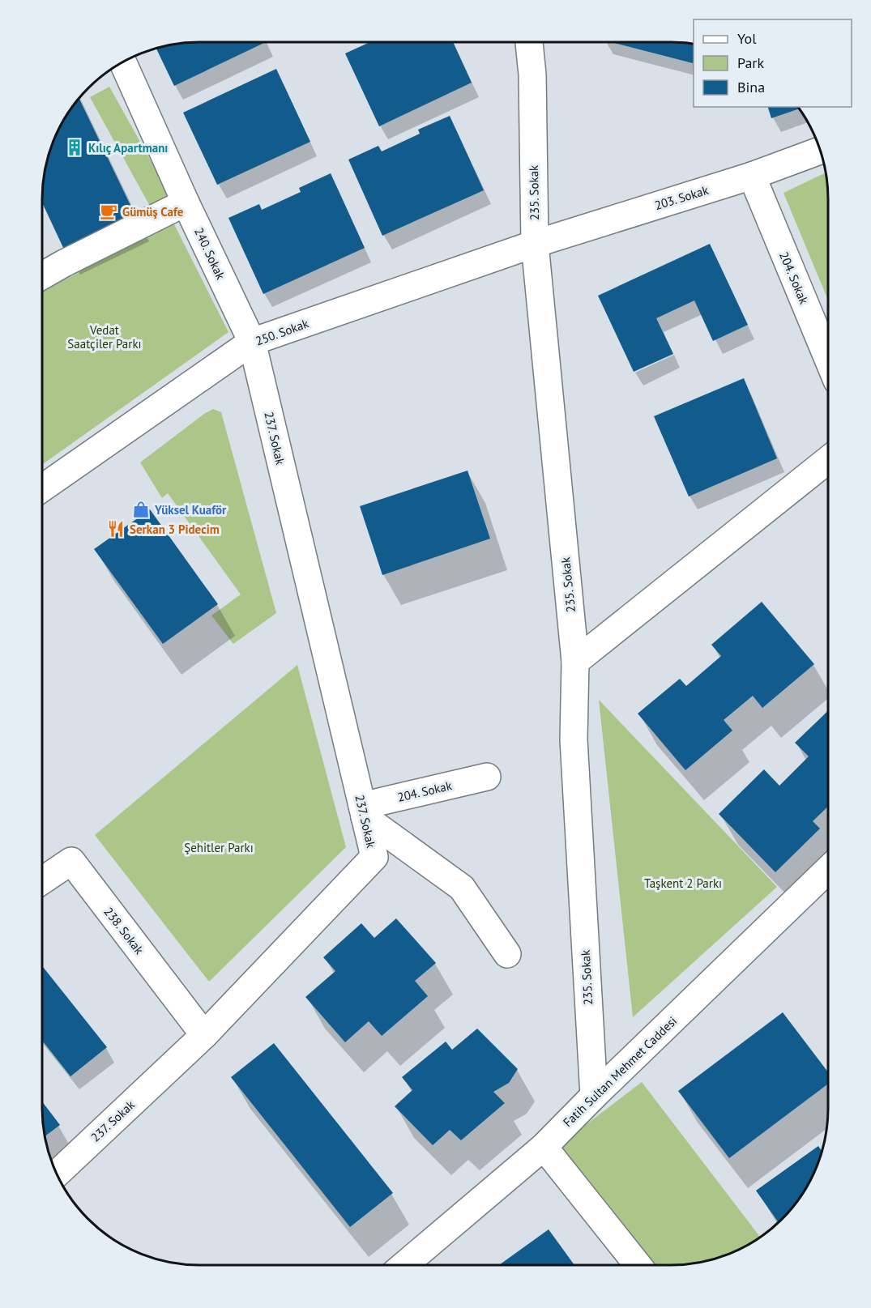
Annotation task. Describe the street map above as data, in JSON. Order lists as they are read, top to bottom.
{
  "streets": {
    "street": [
      "235. Sokak",
      "203. Sokak",
      "240. Sokak",
      "204. Sokak",
      "250. Sokak",
      "237. Sokak",
      "238. Sokak",
      "Fatih Sultan Mehmet Caddesi"
    ]
  },
  "crossings": [
    ["235. Sokak", "203. Sokak"],
    ["235. Sokak", "250. Sokak"],
    ["235. Sokak", "Fatih Sultan Mehmet Caddesi"],
    ["203. Sokak", "204. Sokak"],
    ["203. Sokak", "250. Sokak"],
    ["240. Sokak", "250. Sokak"],
    ["240. Sokak", "237. Sokak"],
    ["204. Sokak", "237. Sokak"],
    ["250. Sokak", "237. Sokak"],
    ["237. Sokak", "238. Sokak"]
  ],
  "parks": ["Vedat Saatçiler Parkı", "Şehitler Parkı", "Taşkent 2 Parkı"],
  "places": {
    "building": ["Kılıç Apartmanı"],
    "cafe": ["Gümüş Cafe"],
    "shop": ["Yüksel Kuaför"],
    "restaurant": ["Serkan 3 Pidecim"]
  },
  "legend": ["Yol", "Park", "Bina"]
}
